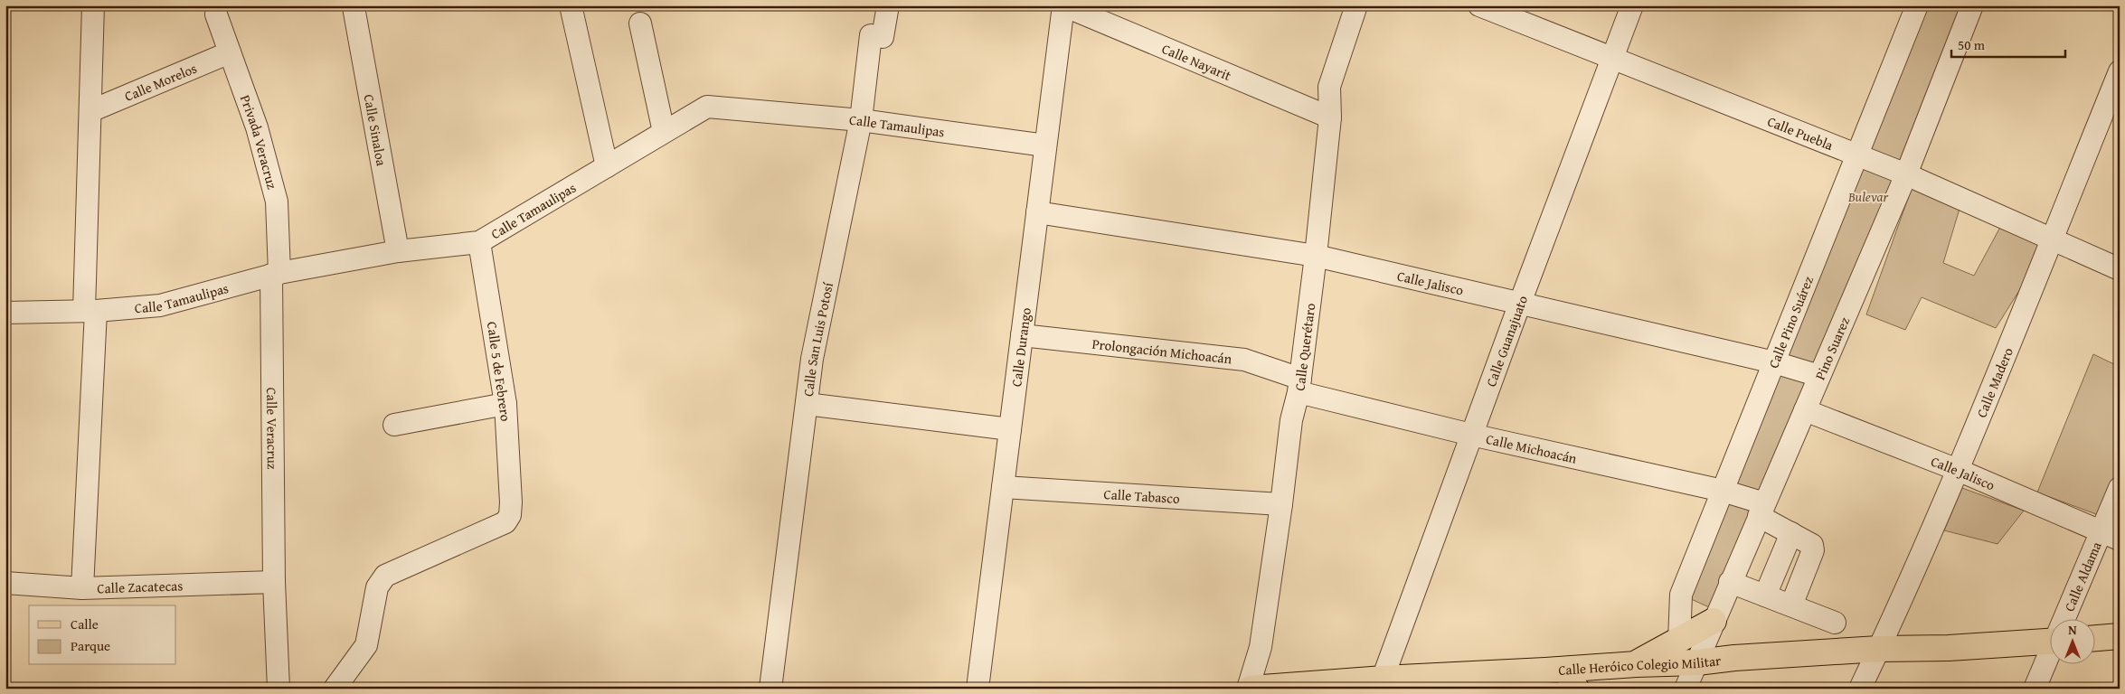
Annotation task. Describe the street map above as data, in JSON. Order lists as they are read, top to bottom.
{
  "streets": {
    "main road": ["Calle Heróico Colegio Militar"],
    "street": [
      "Calle Nayarit",
      "Calle Morelos",
      "Calle Tamaulipas",
      "Calle Sinaloa",
      "Calle Puebla",
      "Privada Veracruz",
      "Calle Jalisco",
      "Calle Pino Suárez",
      "Calle San Luis Potosí",
      "Calle Guanajuato",
      "Calle Querétaro",
      "Calle Durango",
      "Pino Suarez",
      "Prolongación Michoacán",
      "Calle 5 de Febrero",
      "Calle Madero",
      "Calle Veracruz",
      "Calle Michoacán",
      "Calle Tabasco",
      "Calle Aldama",
      "Calle Zacatecas"
    ]
  },
  "crossings": [
    ["Calle Nayarit", "Calle Querétaro"],
    ["Calle Nayarit", "Calle Durango"],
    ["Calle Morelos", "Privada Veracruz"],
    ["Calle Tamaulipas", "Calle Sinaloa"],
    ["Calle Tamaulipas", "Privada Veracruz"],
    ["Calle Tamaulipas", "Calle San Luis Potosí"],
    ["Calle Tamaulipas", "Calle Durango"],
    ["Calle Tamaulipas", "Calle 5 de Febrero"],
    ["Calle Tamaulipas", "Calle Veracruz"],
    ["Calle Puebla", "Calle Pino Suárez"],
    ["Calle Puebla", "Calle Guanajuato"],
    ["Calle Puebla", "Pino Suarez"],
    ["Calle Puebla", "Calle Madero"],
    ["Privada Veracruz", "Calle Veracruz"],
    ["Calle Jalisco", "Calle Pino Suárez"],
    ["Calle Jalisco", "Calle Guanajuato"],
    ["Calle Jalisco", "Calle Querétaro"],
    ["Calle Jalisco", "Calle Durango"],
    ["Calle Jalisco", "Pino Suarez"],
    ["Calle Jalisco", "Calle Madero"],
    ["Calle Jalisco", "Calle Aldama"],
    ["Calle Pino Suárez", "Calle Michoacán"],
    ["Calle Guanajuato", "Calle Michoacán"],
    ["Calle Guanajuato", "Calle Heróico Colegio Militar"],
    ["Calle Querétaro", "Prolongación Michoacán"],
    ["Calle Querétaro", "Calle Michoacán"],
    ["Calle Querétaro", "Calle Tabasco"],
    ["Calle Querétaro", "Calle Heróico Colegio Militar"],
    ["Calle Durango", "Prolongación Michoacán"],
    ["Calle Durango", "Calle Tabasco"],
    ["Pino Suarez", "Calle Michoacán"],
    ["Pino Suarez", "Calle Heróico Colegio Militar"],
    ["Prolongación Michoacán", "Calle Michoacán"],
    ["Calle Madero", "Calle Heróico Colegio Militar"],
    ["Calle Veracruz", "Calle Zacatecas"]
  ],
  "parks": ["Bulevar"],
  "legend": ["Calle", "Parque"],
  "scale_bar": "50 m",
  "north": "top"
}
